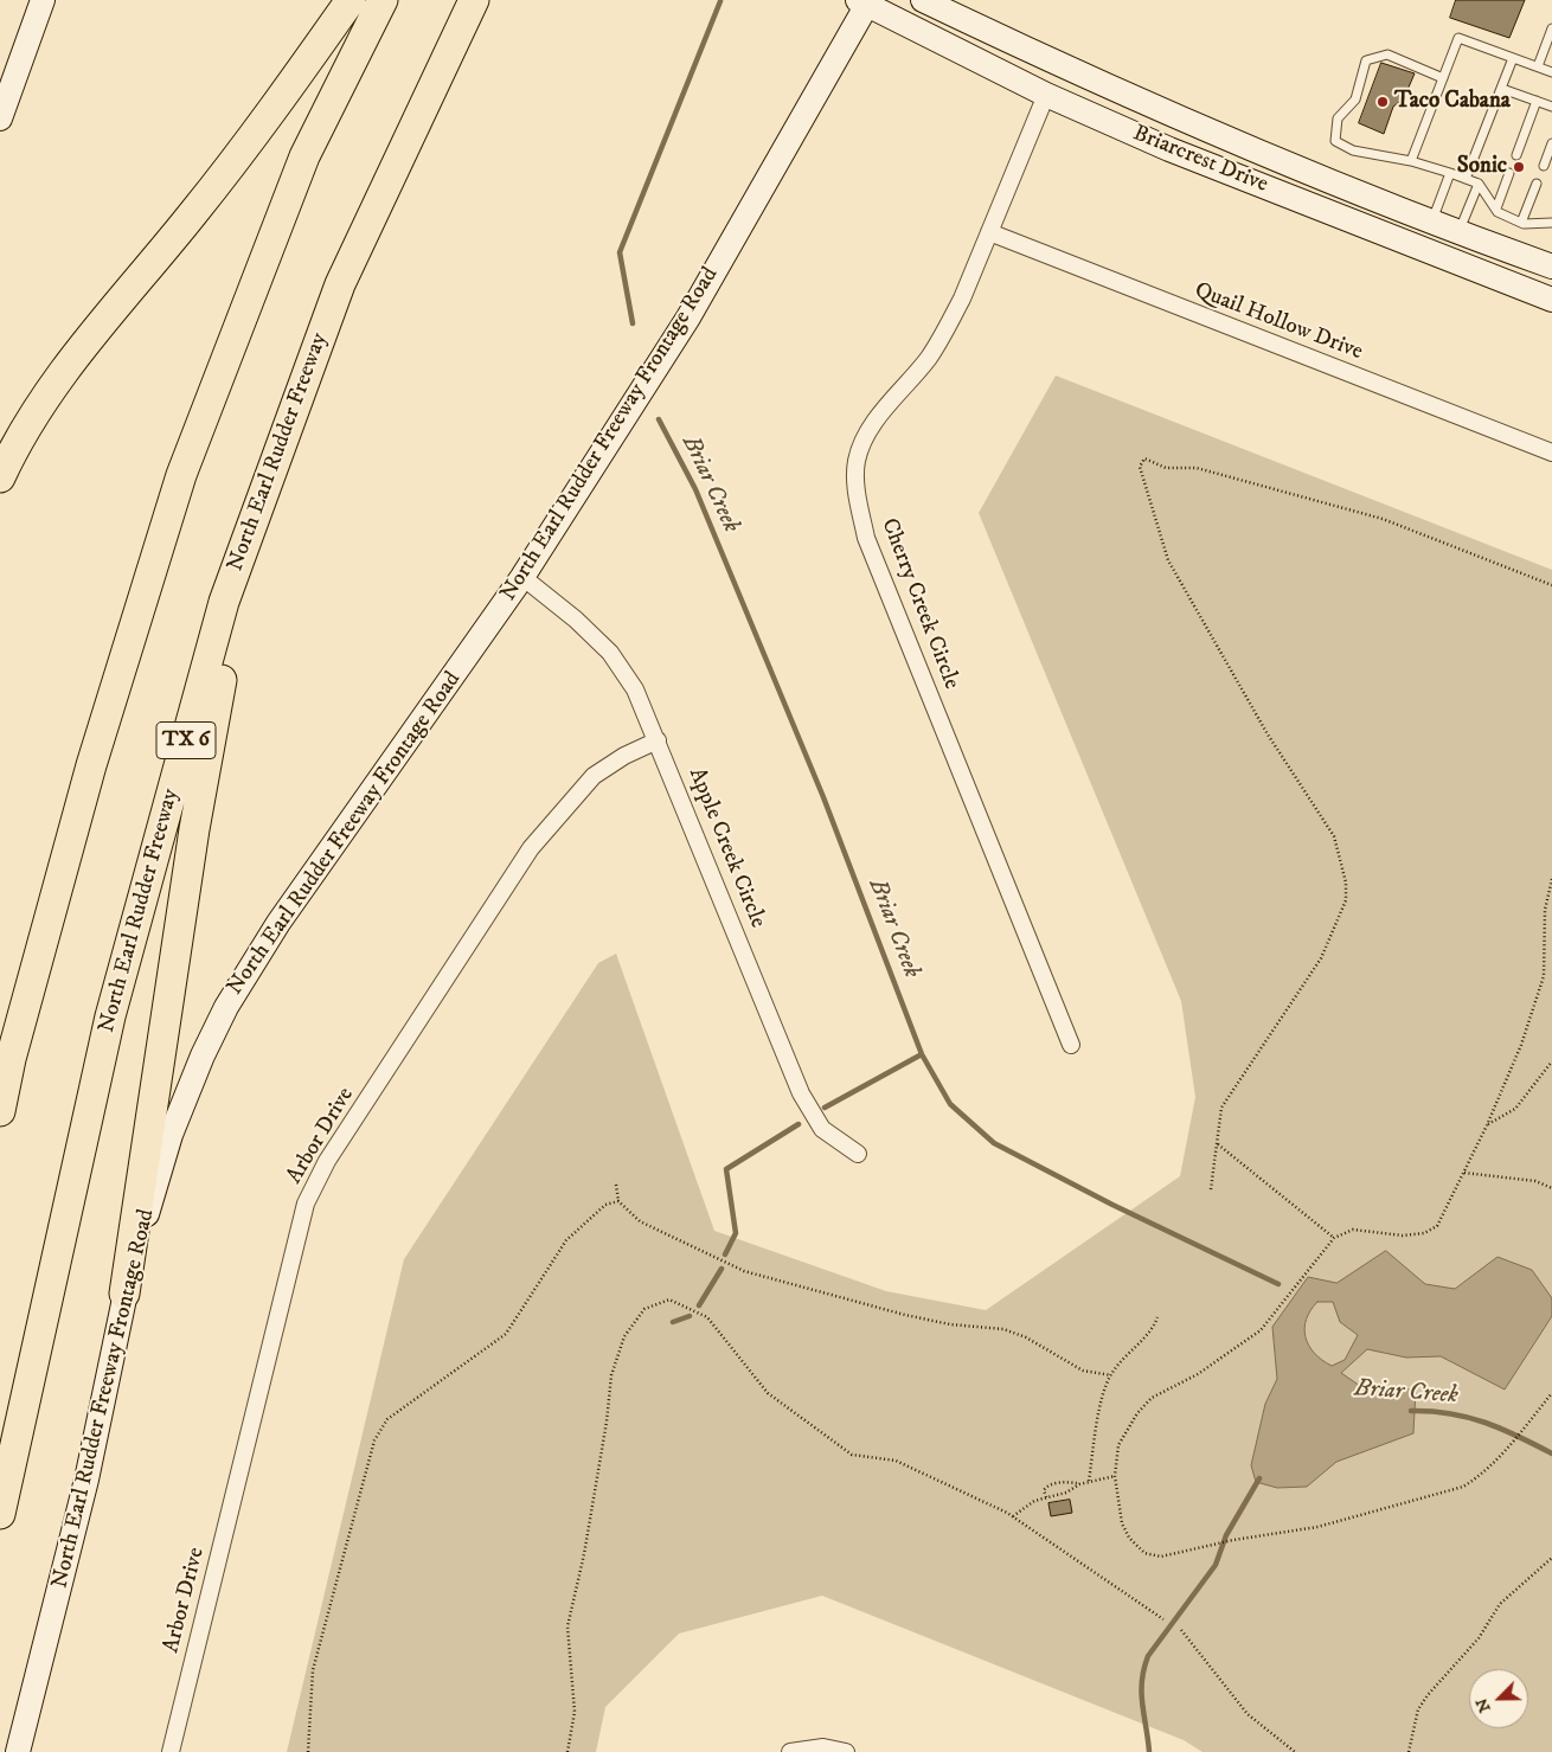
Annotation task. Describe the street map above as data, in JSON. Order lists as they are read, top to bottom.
{
  "streets": {
    "highway": ["North Earl Rudder Freeway", "TX 6"],
    "main road": ["Briarcrest Drive", "North Earl Rudder Freeway Frontage Road"],
    "street": [
      "Quail Hollow Drive",
      "Cherry Creek Circle",
      "Apple Creek Circle",
      "Arbor Drive"
    ]
  },
  "crossings": [
    ["Briarcrest Drive", "North Earl Rudder Freeway Frontage Road"],
    ["Briarcrest Drive", "Cherry Creek Circle"],
    ["Quail Hollow Drive", "Cherry Creek Circle"],
    ["North Earl Rudder Freeway Frontage Road", "Apple Creek Circle"],
    ["Apple Creek Circle", "Arbor Drive"]
  ],
  "water": ["Briar Creek"],
  "places": ["Taco Cabana", "Sonic"],
  "north": "bottom left"
}
